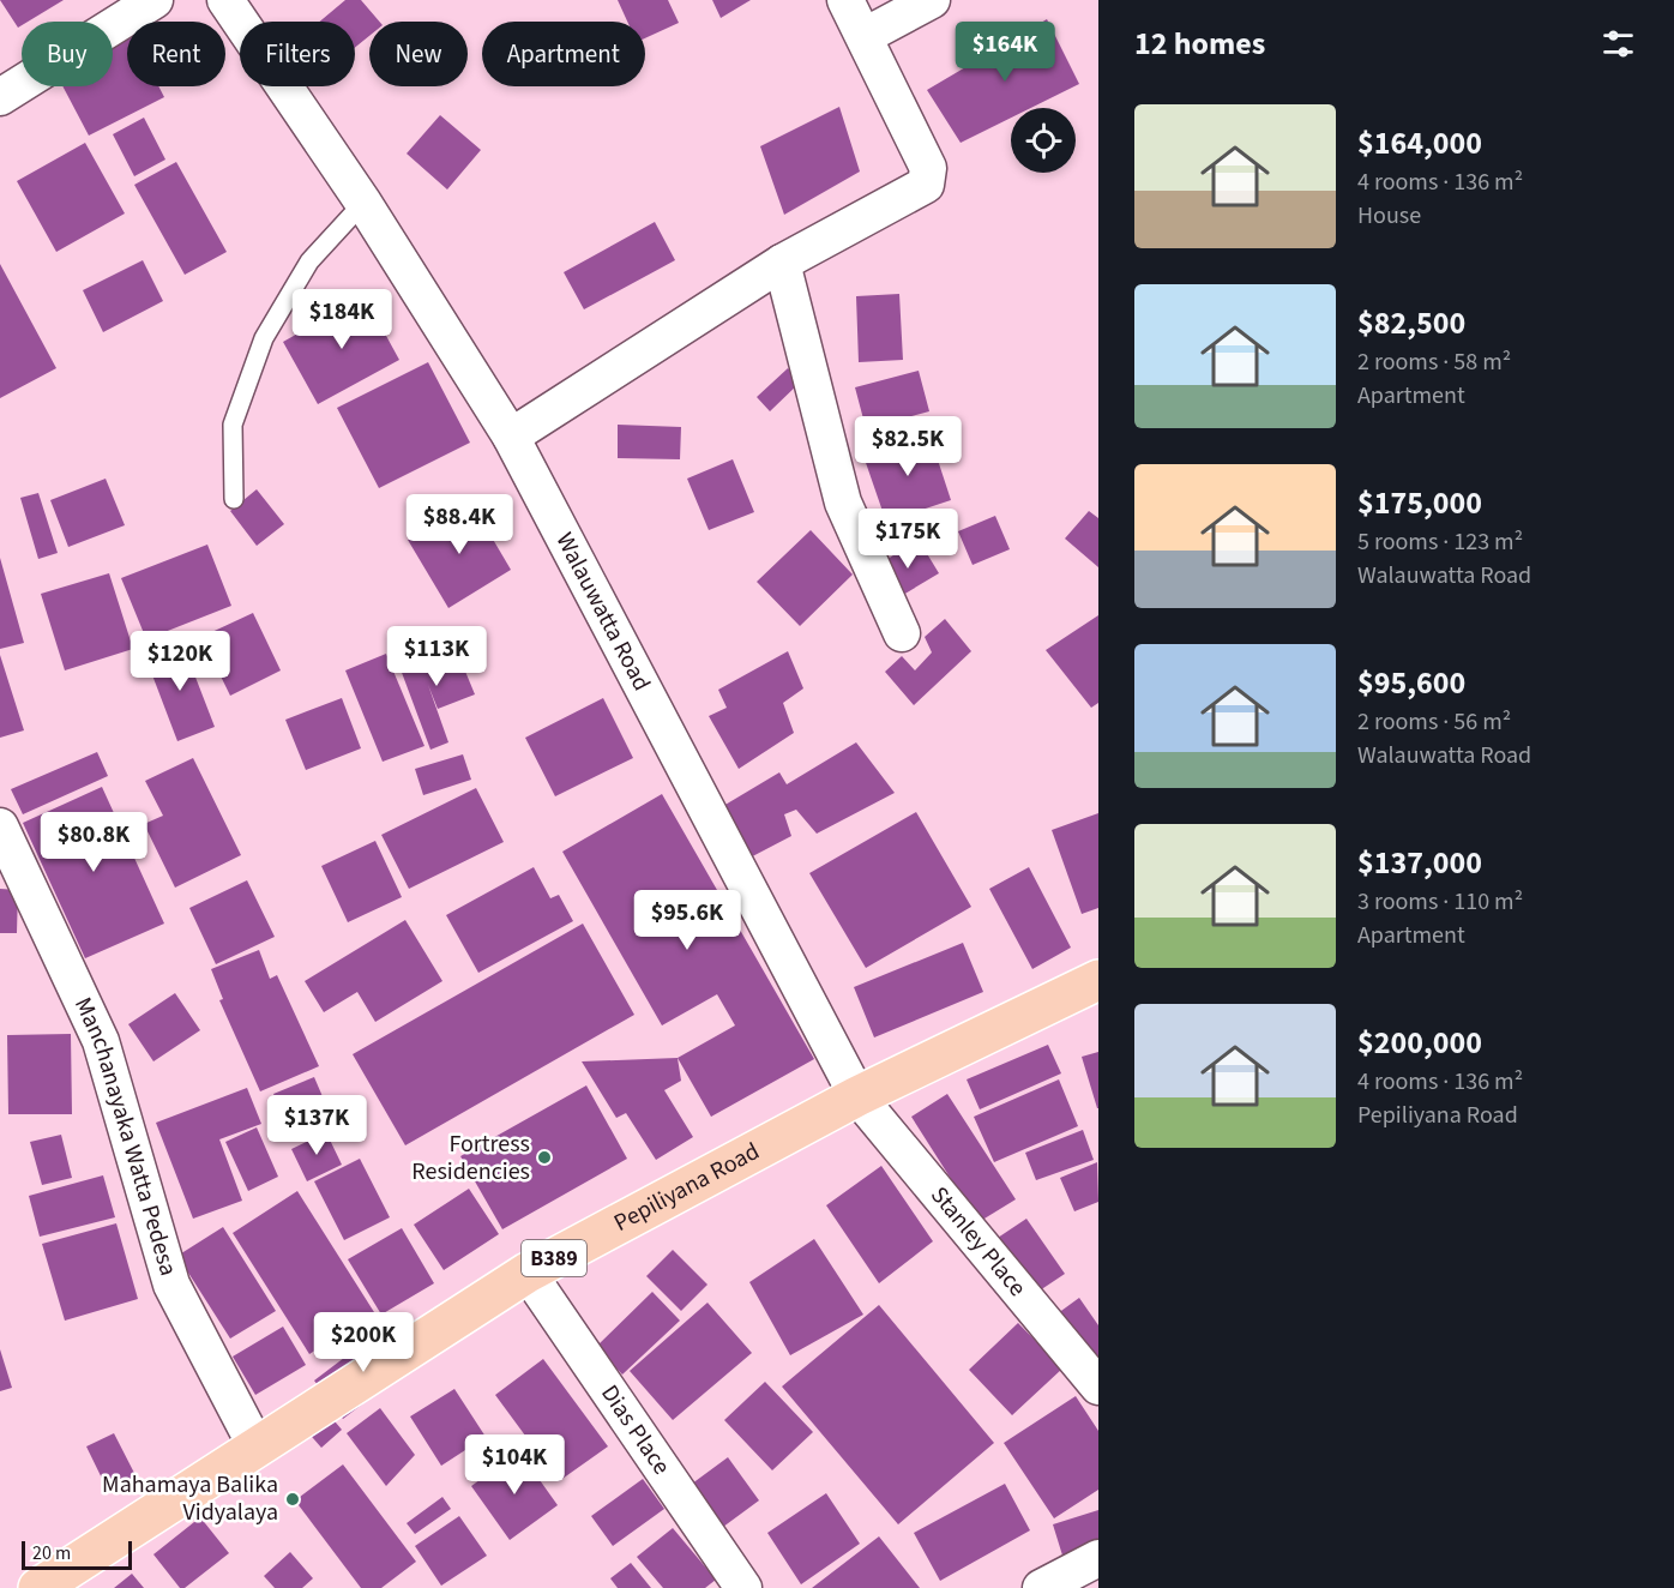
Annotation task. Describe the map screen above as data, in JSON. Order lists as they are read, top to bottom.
{
  "streets": {
    "main road": ["Pepiliyana Road", "B389"],
    "street": [
      "Walauwatta Road",
      "Manchanayaka Watta Pedesa",
      "Stanley Place",
      "Dias Place"
    ]
  },
  "crossings": [
    ["Walauwatta Road", "Pepiliyana Road"],
    ["Walauwatta Road", "Stanley Place"],
    ["Manchanayaka Watta Pedesa", "Pepiliyana Road"],
    ["Pepiliyana Road", "Stanley Place"],
    ["Pepiliyana Road", "Dias Place"]
  ],
  "places": ["Fortress Residencies", "Mahamaya Balika Vidyalaya"],
  "scale_bar": "20 m",
  "page": {
    "heading": "12 homes",
    "price": [
      "$164K",
      "$184K",
      "$82.5K",
      "$88.4K",
      "$175K",
      "$113K",
      "$120K",
      "$80.8K",
      "$95.6K",
      "$137K",
      "$200K",
      "$104K"
    ],
    "chip": [
      "Buy",
      "Rent",
      "Filters",
      "New",
      "Apartment"
    ],
    "list": [
      {
        "name": "$164,000",
        "note": "4 rooms · 136 m² · House"
      },
      {
        "name": "$82,500",
        "note": "2 rooms · 58 m² · Apartment"
      },
      {
        "name": "$175,000",
        "note": "5 rooms · 123 m² · Walauwatta Road"
      },
      {
        "name": "$95,600",
        "note": "2 rooms · 56 m² · Walauwatta Road"
      },
      {
        "name": "$137,000",
        "note": "3 rooms · 110 m² · Apartment"
      },
      {
        "name": "$200,000",
        "note": "4 rooms · 136 m² · Pepiliyana Road"
      }
    ],
    "scale": "20 m"
  }
}
